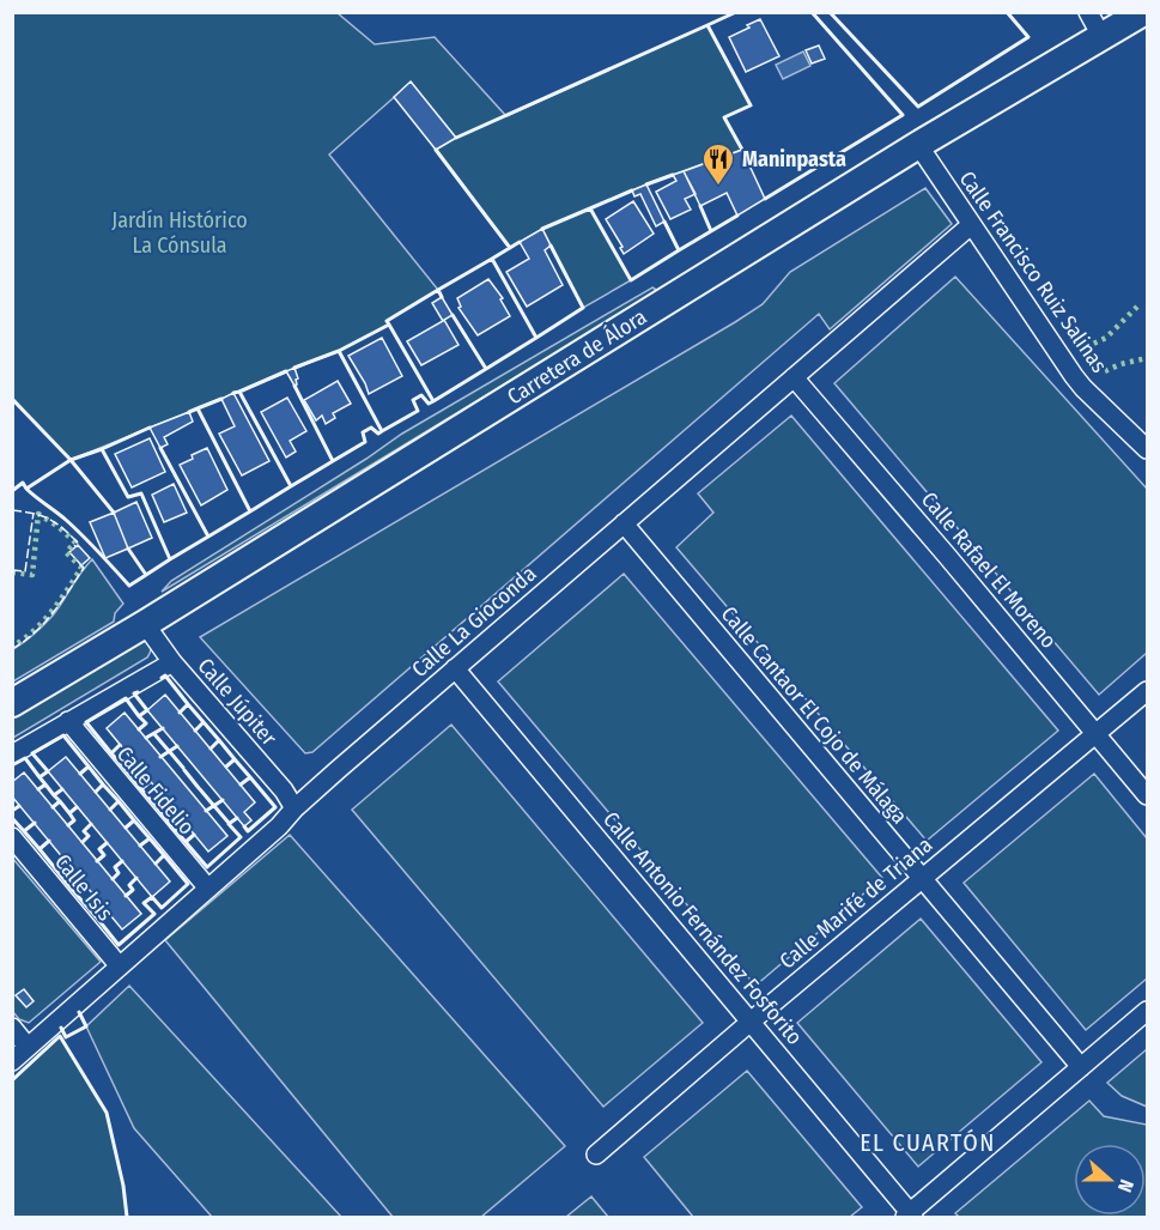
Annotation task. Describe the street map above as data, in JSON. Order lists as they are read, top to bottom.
{
  "streets": {
    "main road": ["Carretera de Álora"],
    "street": [
      "Calle Francisco Ruiz Salinas",
      "Calle Rafael El Moreno",
      "Calle La Gioconda",
      "Calle Júpiter",
      "Calle Cantaor El Cojo de Málaga",
      "Calle Fidelio",
      "Calle Isis",
      "Calle Marifé de Triana",
      "Calle Antonio Fernández Fosforito"
    ]
  },
  "crossings": [
    ["Calle Francisco Ruiz Salinas", "Carretera de Álora"],
    ["Calle Francisco Ruiz Salinas", "Calle La Gioconda"],
    ["Carretera de Álora", "Calle Júpiter"],
    ["Calle Rafael El Moreno", "Calle La Gioconda"],
    ["Calle Rafael El Moreno", "Calle Marifé de Triana"],
    ["Calle La Gioconda", "Calle Júpiter"],
    ["Calle La Gioconda", "Calle Cantaor El Cojo de Málaga"],
    ["Calle La Gioconda", "Calle Fidelio"],
    ["Calle La Gioconda", "Calle Isis"],
    ["Calle La Gioconda", "Calle Antonio Fernández Fosforito"],
    ["Calle Cantaor El Cojo de Málaga", "Calle Marifé de Triana"],
    ["Calle Marifé de Triana", "Calle Antonio Fernández Fosforito"]
  ],
  "districts": ["EL CUARTÓN"],
  "parks": ["Jardín Histórico La Cónsula"],
  "places": {
    "restaurant": ["Maninpasta"]
  },
  "north": "right"
}
